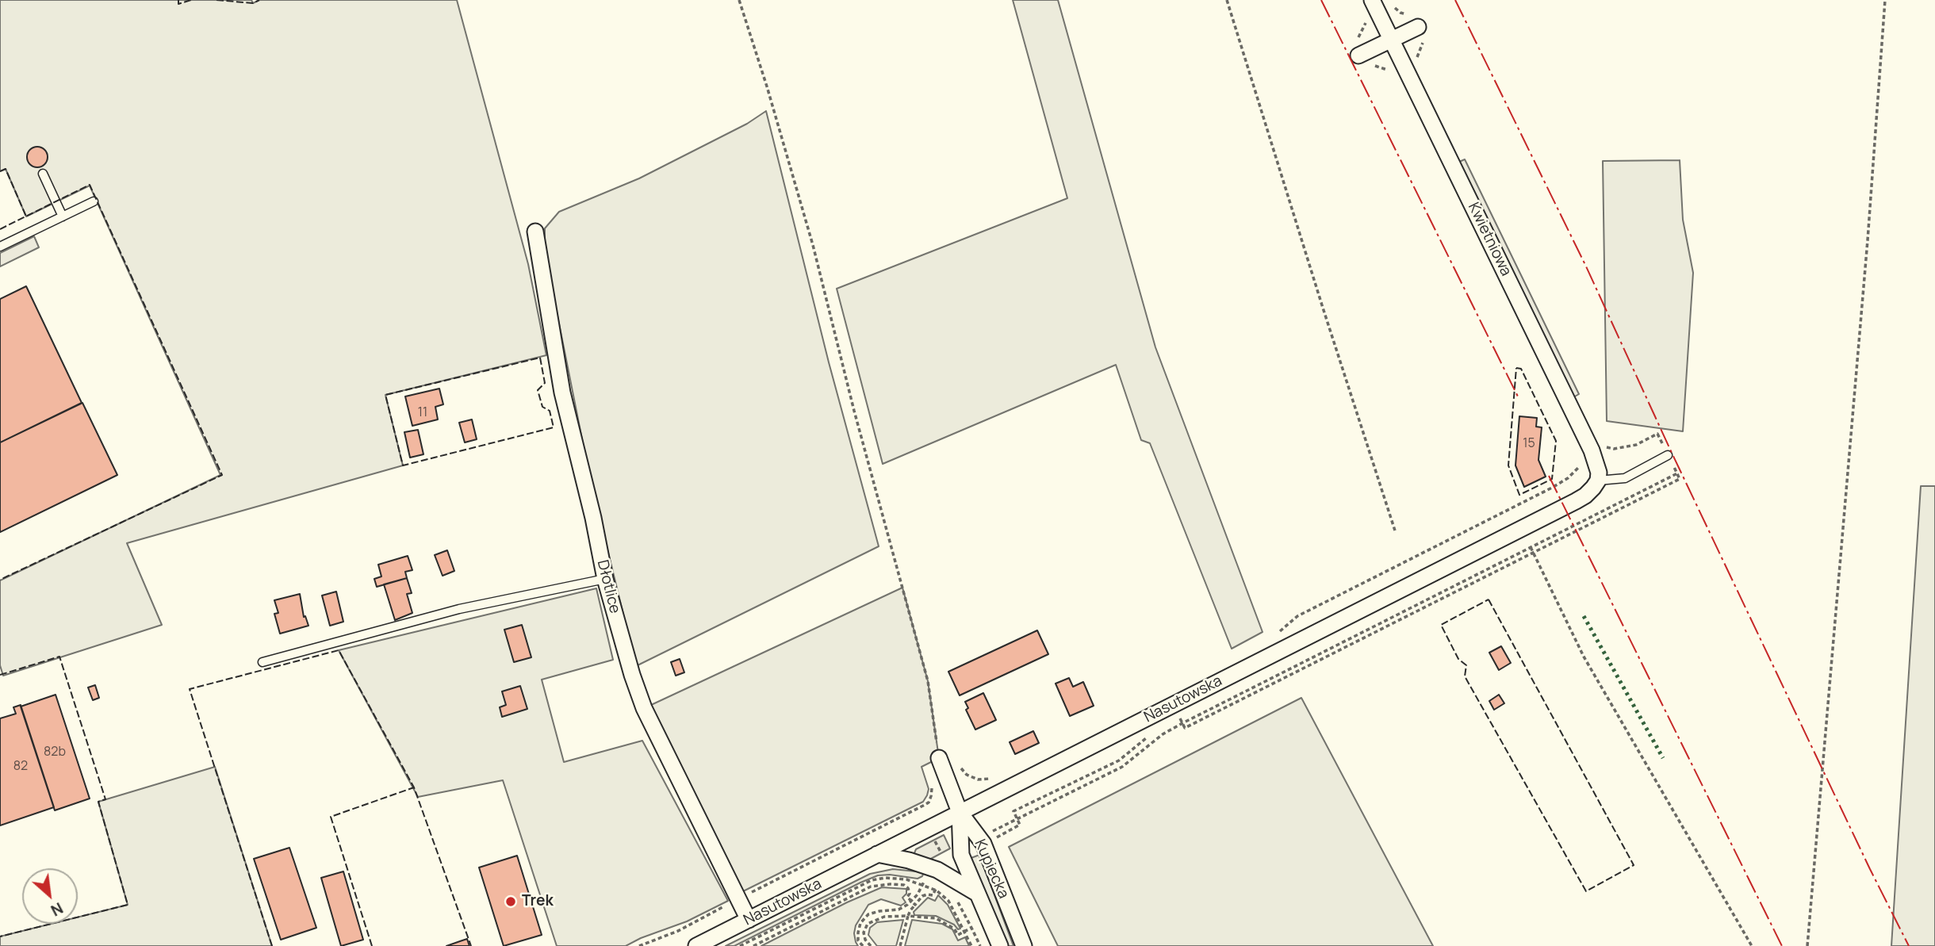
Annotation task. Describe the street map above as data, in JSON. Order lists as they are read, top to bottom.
{
  "streets": {
    "street": [
      "Kwietniowa",
      "Dłotlice",
      "Nasutowska",
      "Kupiecka"
    ]
  },
  "crossings": [
    ["Kwietniowa", "Nasutowska"],
    ["Dłotlice", "Nasutowska"],
    ["Nasutowska", "Kupiecka"]
  ],
  "places": ["Trek"],
  "house_numbers": [
    "11",
    "15",
    "82b",
    "82"
  ],
  "north": "bottom right"
}
